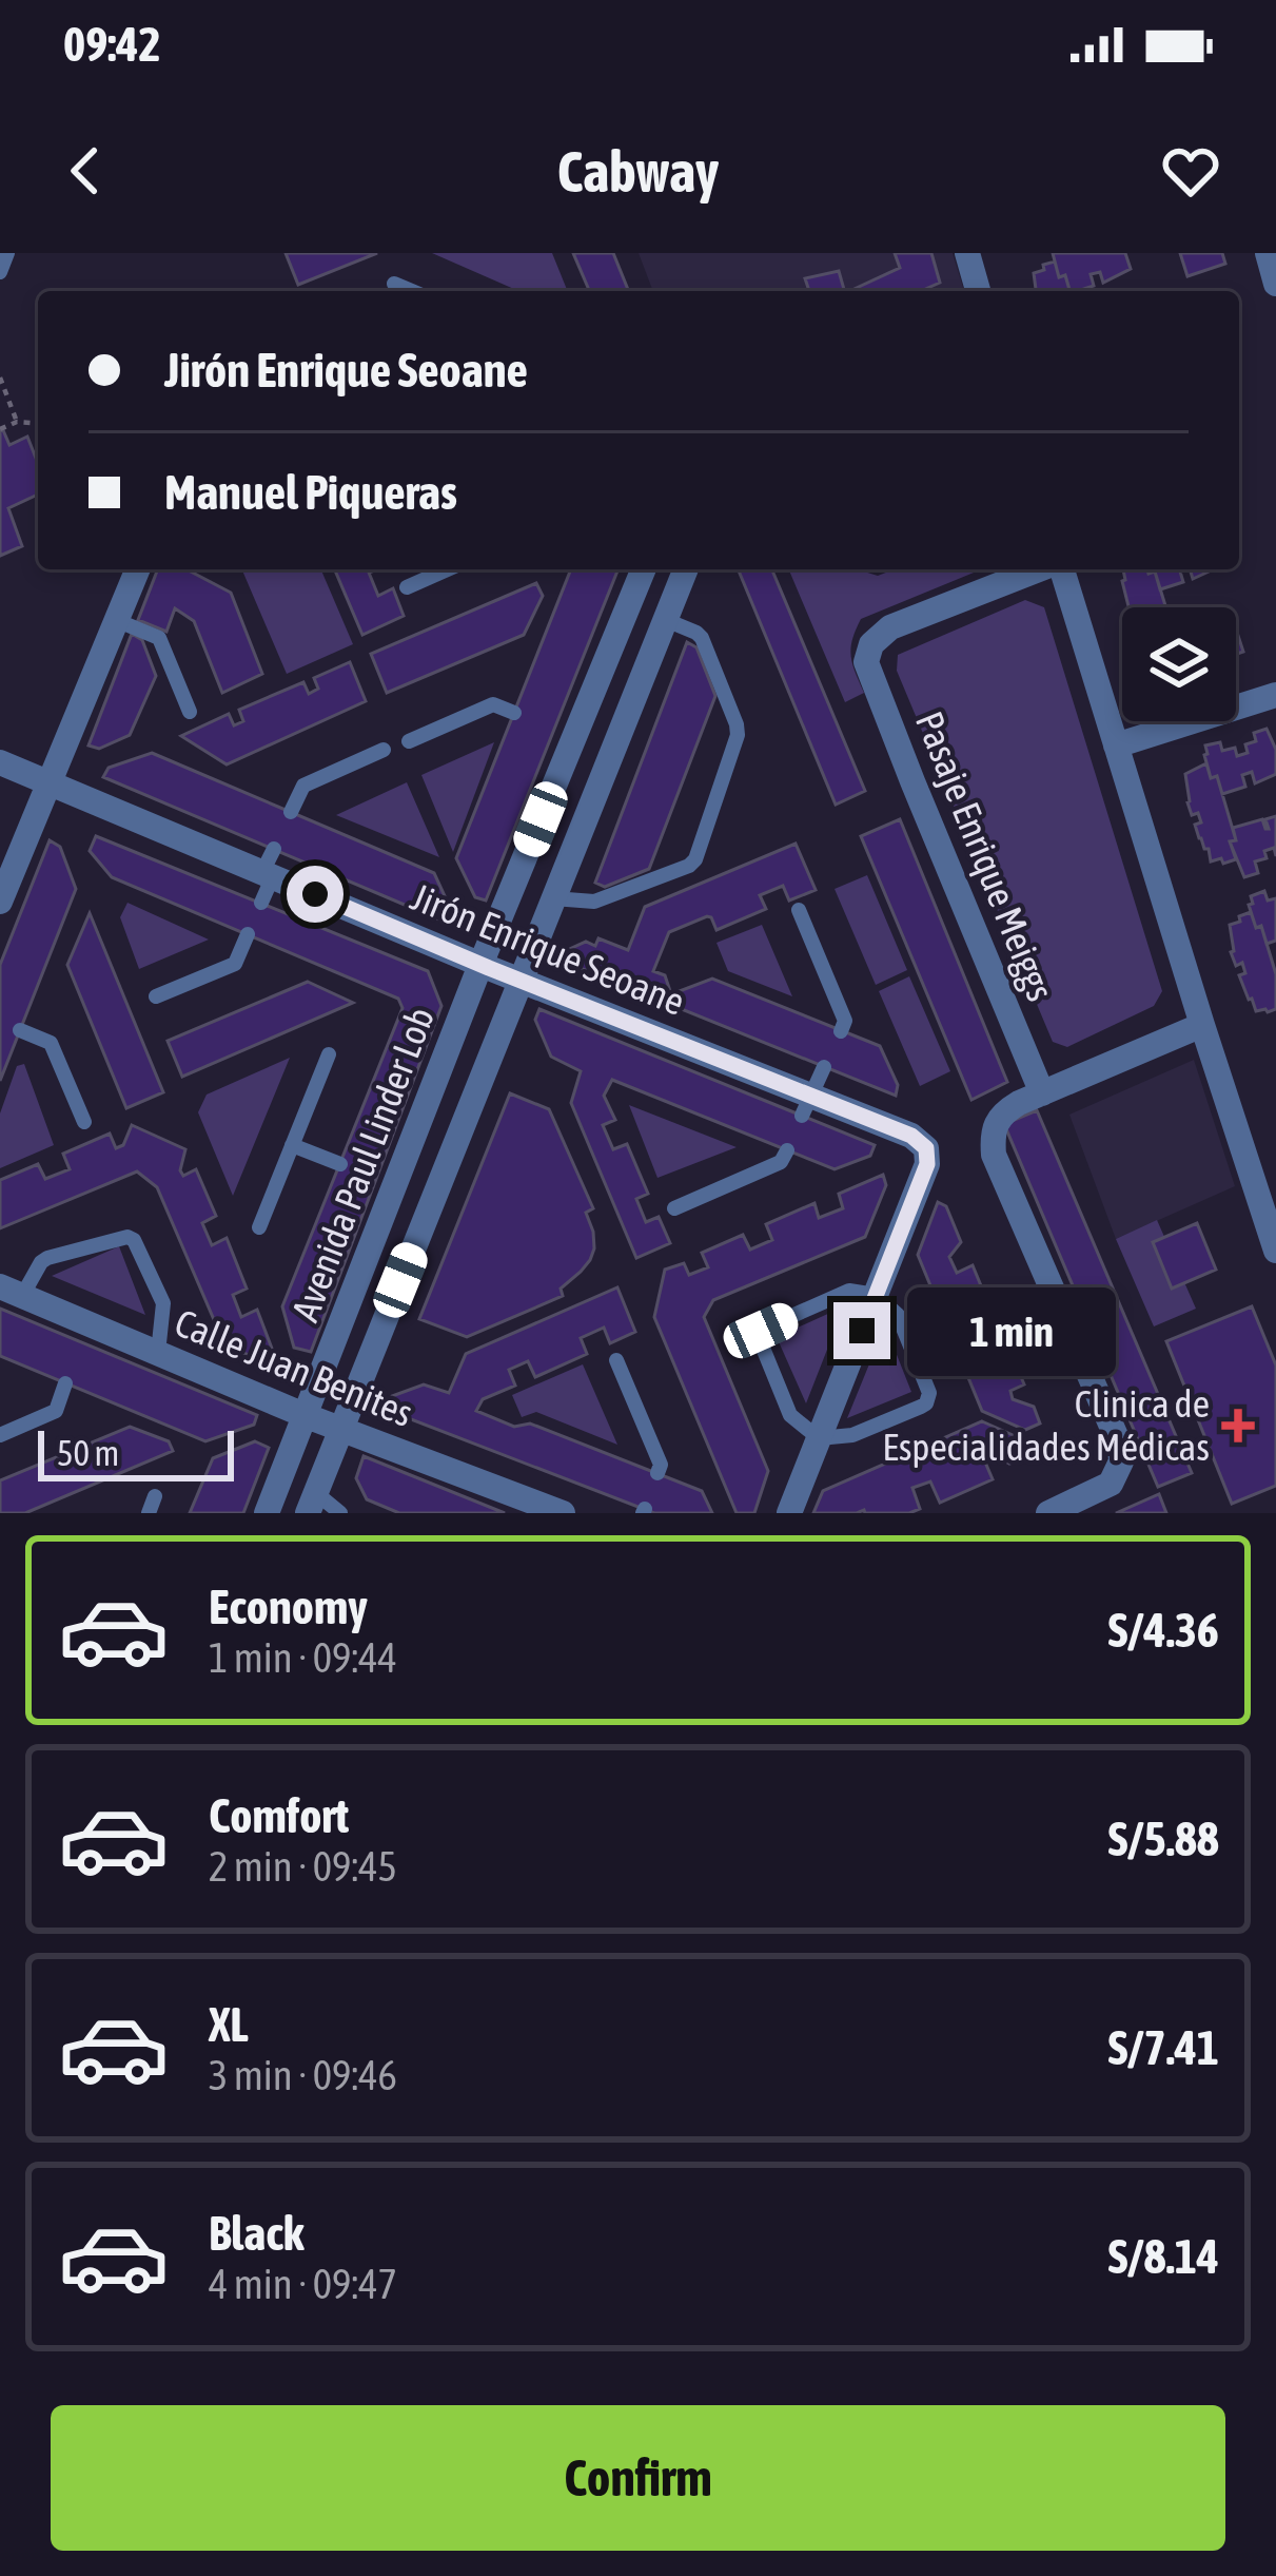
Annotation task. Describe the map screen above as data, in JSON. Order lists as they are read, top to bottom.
{
  "streets": {
    "street": [
      "Pasaje Enrique Meiggs",
      "Jirón Enrique Seoane",
      "Avenida Paul Linder Lob",
      "Calle Juan Benites"
    ]
  },
  "crossings": [
    ["Jirón Enrique Seoane", "Avenida Paul Linder Lob"],
    ["Avenida Paul Linder Lob", "Calle Juan Benites"]
  ],
  "places": {
    "health": ["Clinica de Especialidades Médicas"]
  },
  "scale_bar": "50 m",
  "page": {
    "status": "09:42",
    "header": "Cabway",
    "banner": ["Jirón Enrique Seoane", "Manuel Piqueras"],
    "bubble": "1 min",
    "scale": "50 m",
    "list": [
      {
        "name": "Economy",
        "note": "1 min · 09:44",
        "value": "S/4.36"
      },
      {
        "name": "Comfort",
        "note": "2 min · 09:45",
        "value": "S/5.88"
      },
      {
        "name": "XL",
        "note": "3 min · 09:46",
        "value": "S/7.41"
      },
      {
        "name": "Black",
        "note": "4 min · 09:47",
        "value": "S/8.14"
      }
    ],
    "buttons": "Confirm"
  }
}
